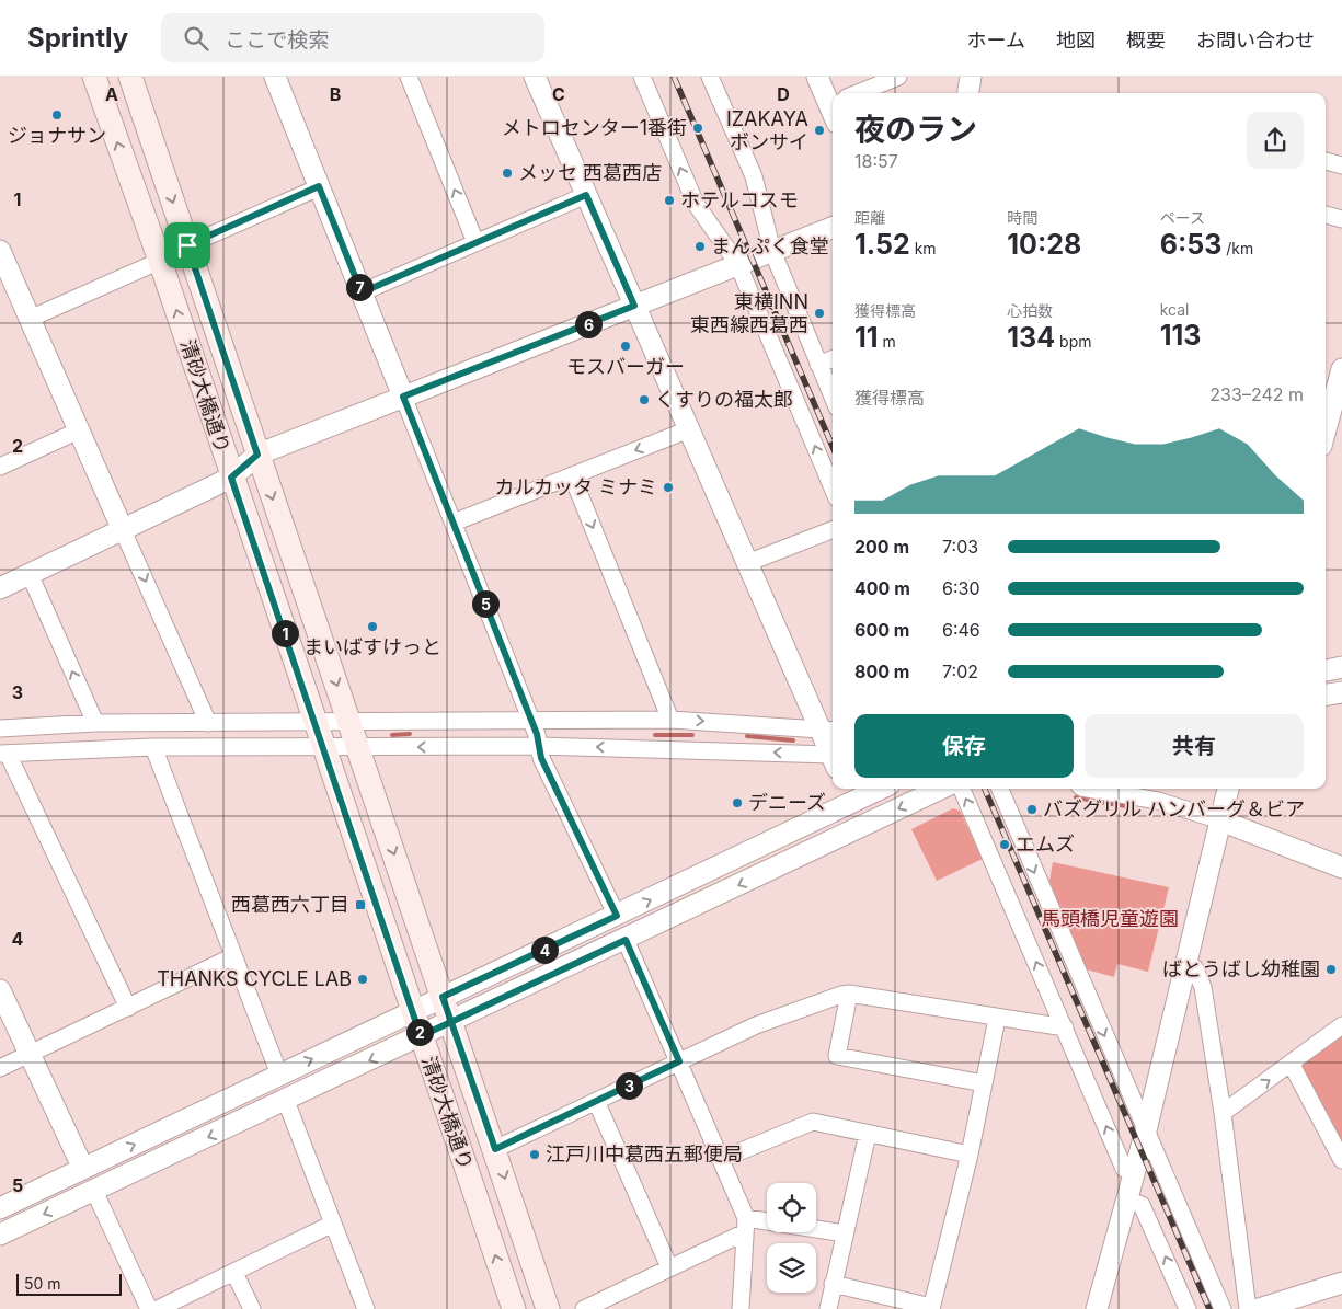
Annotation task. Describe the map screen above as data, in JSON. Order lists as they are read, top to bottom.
{
  "streets": {
    "main road": ["清砂大橋通り"]
  },
  "parks": ["馬頭橋児童遊園"],
  "places": {
    "other": [
      "ジョナサン",
      "メトロセンター1番街",
      "IZAKAYA ボンサイ",
      "メッセ 西葛西店",
      "ホテルコスモ",
      "まんぷく食堂",
      "東横INN 東西線西葛西",
      "モスバーガー",
      "くすりの福太郎",
      "カルカッタ ミナミ",
      "まいばすけっと",
      "デニーズ",
      "バズグリル ハンバーグ＆ビア",
      "エムズ",
      "ばとうばし幼稚園",
      "THANKS CYCLE LAB",
      "江戸川中葛西五郵便局"
    ],
    "transit": ["西葛西六丁目"]
  },
  "scale_bar": "50 m",
  "page": {
    "header": "Sprintly",
    "search": "ここで検索",
    "nav": [
      "ホーム",
      "地図",
      "概要",
      "お問い合わせ"
    ],
    "heading": ["夜のラン", "18:57"],
    "stats": [
      ["距離", "1.52 km"],
      ["時間", "10:28"],
      ["ペース", "6:53 /km"],
      ["獲得標高", "11 m"],
      ["心拍数", "134 bpm"],
      ["kcal", "113"]
    ],
    "pins": [
      "7",
      "6",
      "5",
      "1",
      "4",
      "2",
      "3"
    ],
    "chart": ["獲得標高", "233–242 m"],
    "list": [
      {
        "name": "200 m",
        "note": "7:03"
      },
      {
        "name": "400 m",
        "note": "6:30"
      },
      {
        "name": "600 m",
        "note": "6:46"
      },
      {
        "name": "800 m",
        "note": "7:02"
      }
    ],
    "buttons": ["保存", "共有"],
    "scale": "50 m"
  },
  "grid": {
    "columns": [
      "A",
      "B",
      "C",
      "D"
    ],
    "rows": [
      "1",
      "2",
      "3",
      "4",
      "5"
    ]
  }
}
